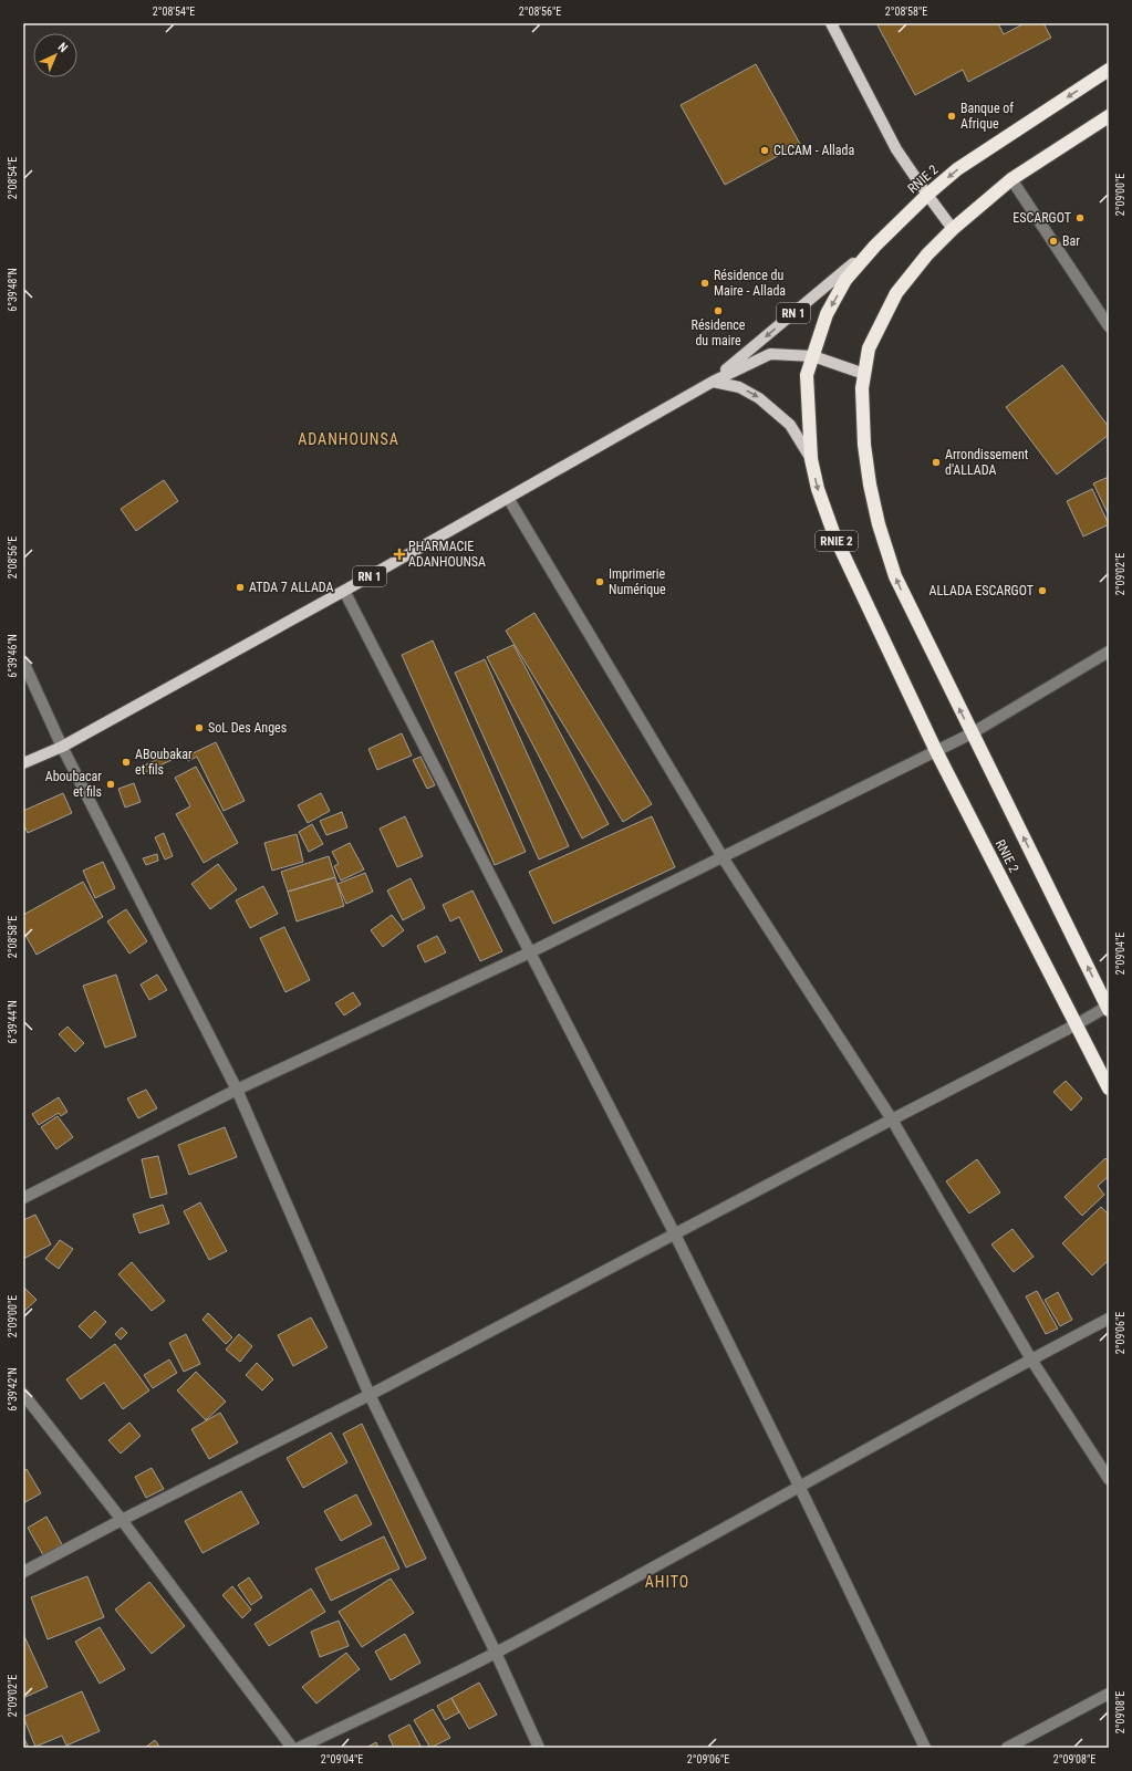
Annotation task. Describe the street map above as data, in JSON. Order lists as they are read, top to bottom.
{
  "streets": {
    "highway": ["RNIE 2"],
    "main road": ["RN 1"]
  },
  "crossings": [
    ["RNIE 2", "RN 1"]
  ],
  "districts": ["ADANHOUNSA", "AHITO"],
  "places": {
    "other": [
      "Banque of Afrique",
      "CLCAM - Allada",
      "ESCARGOT",
      "Bar",
      "Résidence du Maire - Allada",
      "Résidence du maire",
      "Arrondissement d'ALLADA",
      "Imprimerie Numérique",
      "ATDA 7 ALLADA",
      "ALLADA ESCARGOT",
      "SoL Des Anges",
      "ABoubakar et fils",
      "Aboubacar et fils"
    ],
    "health": ["PHARMACIE ADANHOUNSA"]
  },
  "north": "top right",
  "coordinates": [
    "2°08'54\"E",
    "2°08'56\"E",
    "2°08'58\"E",
    "2°09'00\"E",
    "6°39'48\"N",
    "2°09'02\"E",
    "6°39'46\"N",
    "2°09'04\"E",
    "6°39'44\"N",
    "2°09'06\"E",
    "6°39'42\"N",
    "2°09'08\"E"
  ]
}
